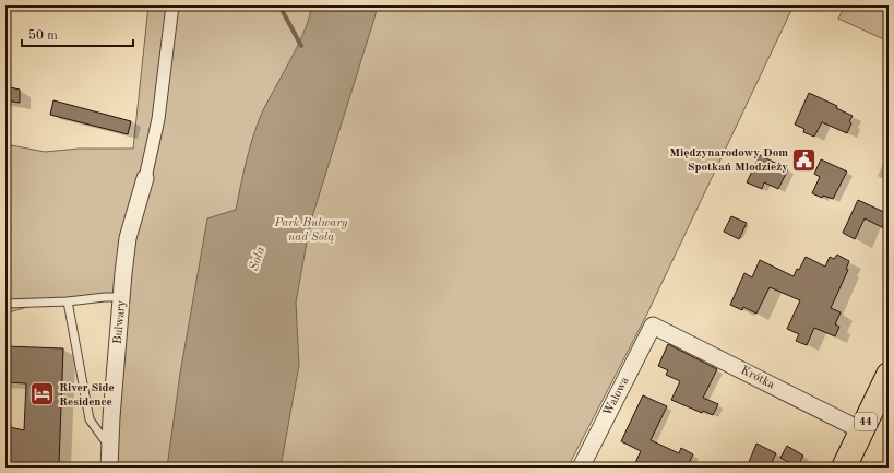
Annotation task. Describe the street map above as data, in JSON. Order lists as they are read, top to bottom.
{
  "streets": {
    "main road": ["44"],
    "street": ["Bulwary", "Krótka", "Wałowa"]
  },
  "crossings": [
    ["Krótka", "Wałowa"],
    ["Krótka", "44"]
  ],
  "water": ["Soła"],
  "parks": ["Park Bulwary nad Sołą"],
  "places": {
    "public building": ["Międzynarodowy Dom Spotkań Mlodzieży"],
    "hotel": ["River Side Residence"]
  },
  "scale_bar": "50 m"
}
